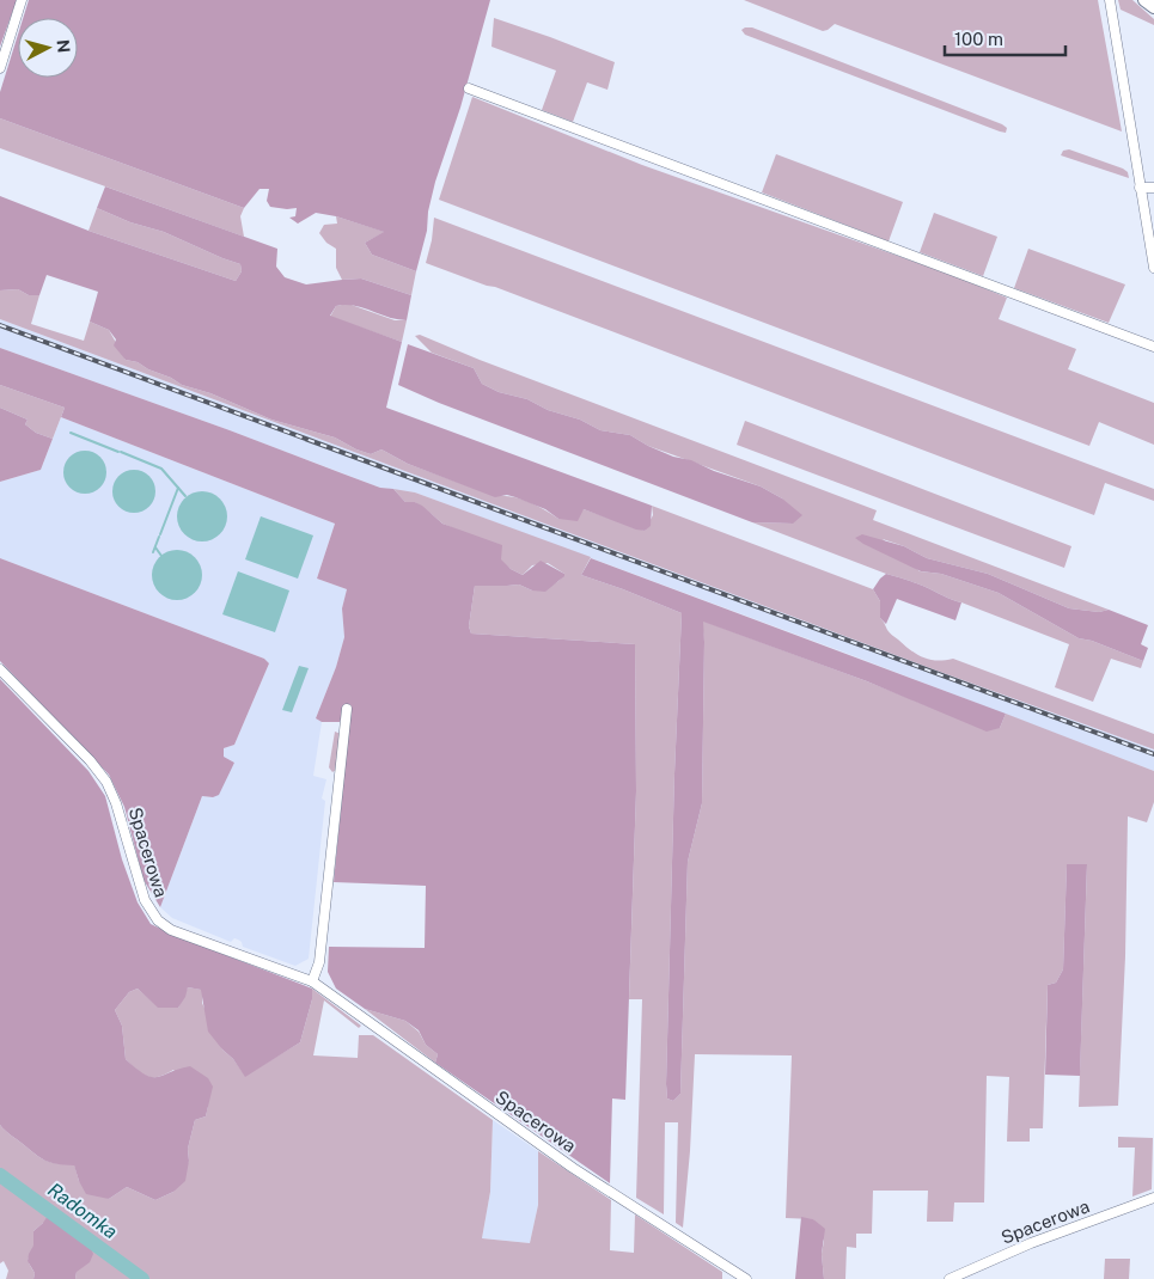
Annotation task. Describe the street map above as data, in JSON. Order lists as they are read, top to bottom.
{
  "streets": {
    "street": ["Spacerowa"]
  },
  "water": ["Radomka"],
  "scale_bar": "100 m",
  "north": "right"
}
